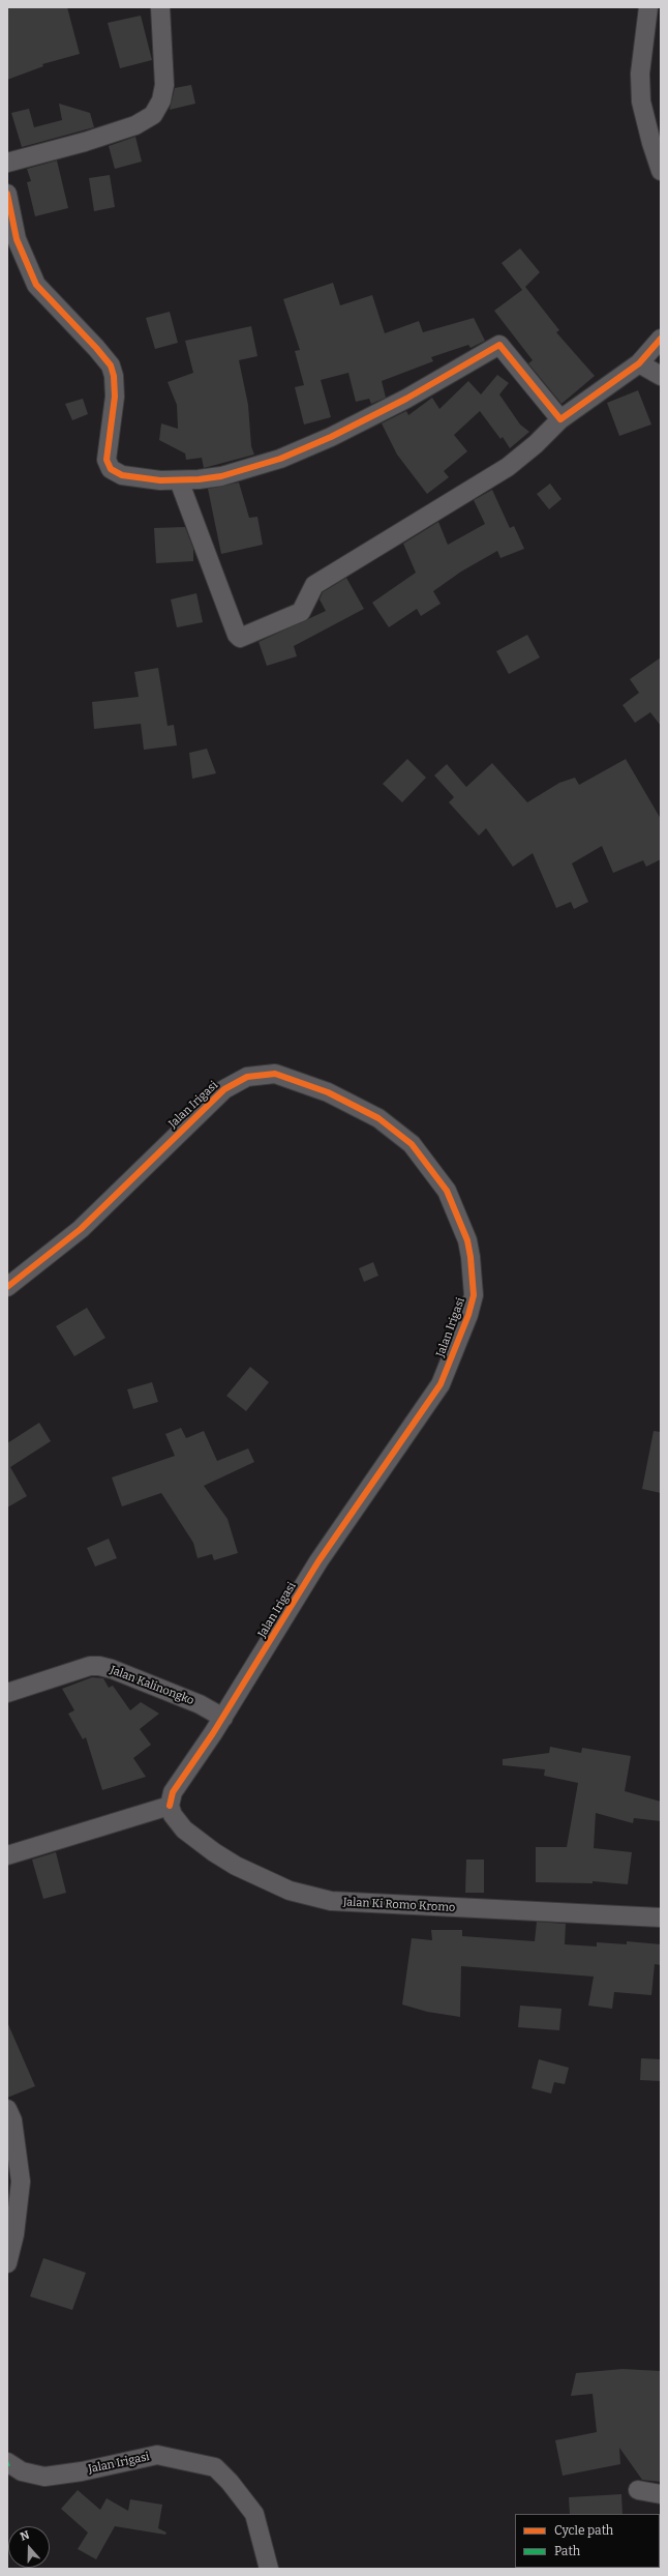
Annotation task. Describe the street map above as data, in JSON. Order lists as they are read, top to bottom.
{
  "streets": {
    "street": ["Jalan Irigasi", "Jalan Kalinongko", "Jalan Ki Romo Kromo"]
  },
  "crossings": [
    ["Jalan Irigasi", "Jalan Kalinongko"],
    ["Jalan Irigasi", "Jalan Ki Romo Kromo"]
  ],
  "legend": ["Cycle path", "Path"],
  "north": "top"
}
